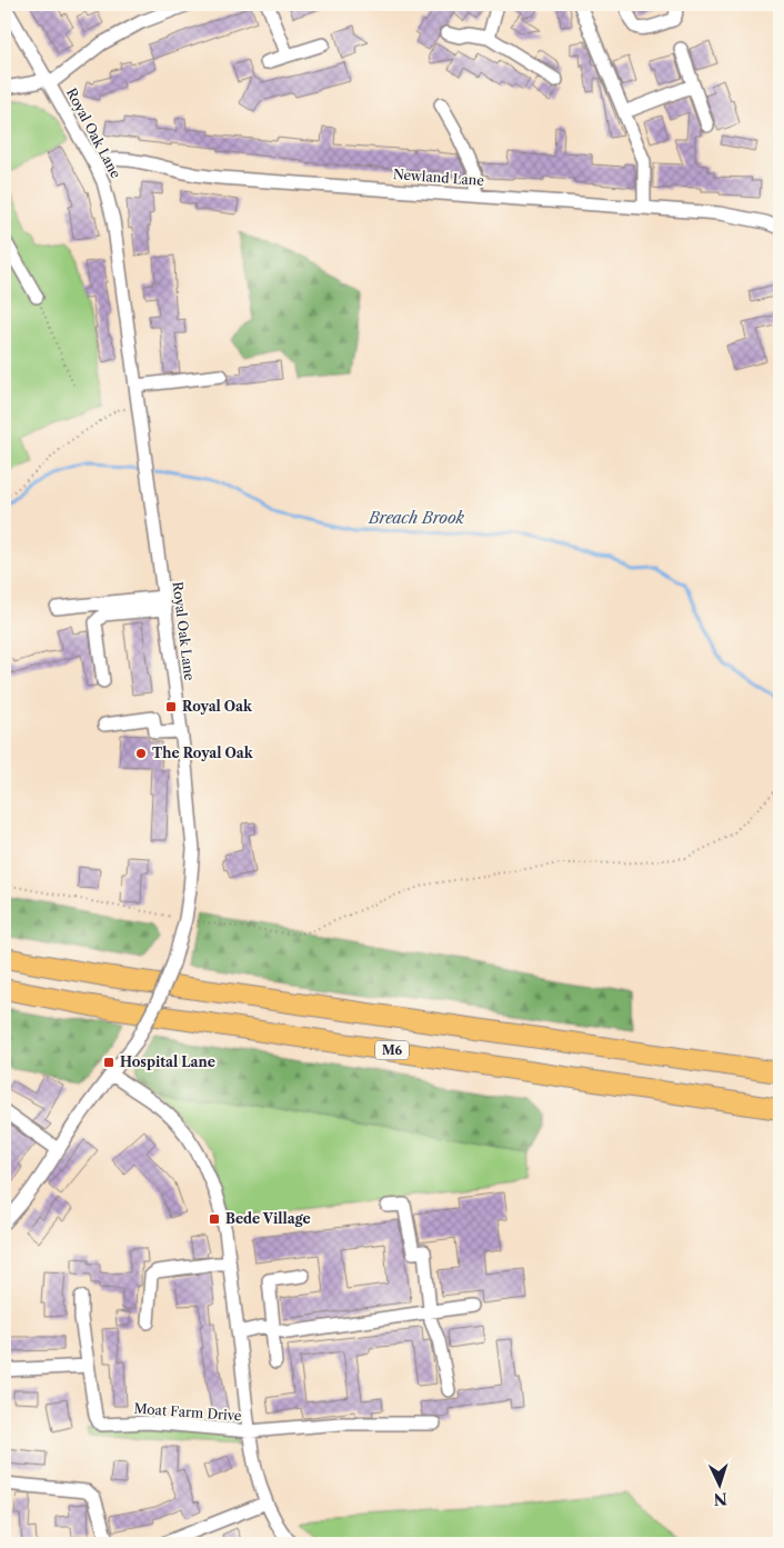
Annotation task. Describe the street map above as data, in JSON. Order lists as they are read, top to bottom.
{
  "streets": {
    "highway": ["M6"],
    "street": ["Royal Oak Lane", "Newland Lane", "Moat Farm Drive"]
  },
  "crossings": [
    ["Royal Oak Lane", "Newland Lane"]
  ],
  "water": ["Breach Brook"],
  "places": {
    "transit": ["Royal Oak", "Hospital Lane", "Bede Village"],
    "other": ["The Royal Oak"]
  },
  "north": "bottom"
}
